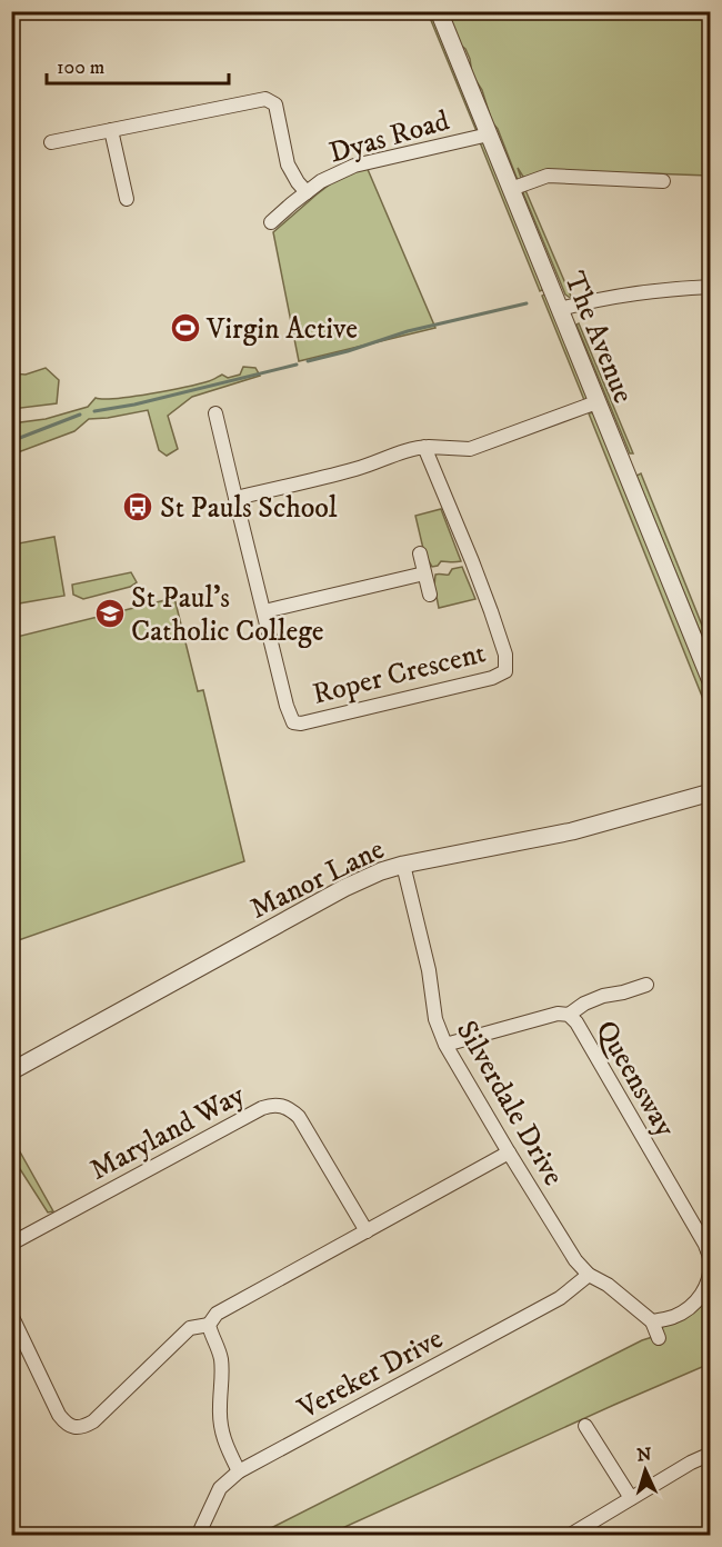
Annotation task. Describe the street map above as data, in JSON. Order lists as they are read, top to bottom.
{
  "streets": {
    "street": [
      "Dyas Road",
      "The Avenue",
      "Roper Crescent",
      "Manor Lane",
      "Queensway",
      "Silverdale Drive",
      "Maryland Way",
      "Vereker Drive"
    ]
  },
  "crossings": [
    ["Dyas Road", "The Avenue"],
    ["Manor Lane", "Silverdale Drive"],
    ["Queensway", "Silverdale Drive"],
    ["Silverdale Drive", "Vereker Drive"]
  ],
  "places": {
    "sports": ["Virgin Active"],
    "bus stop": ["St Pauls School"],
    "school or university": ["St Paul's Catholic College"]
  },
  "scale_bar": "100 m",
  "north": "top"
}
